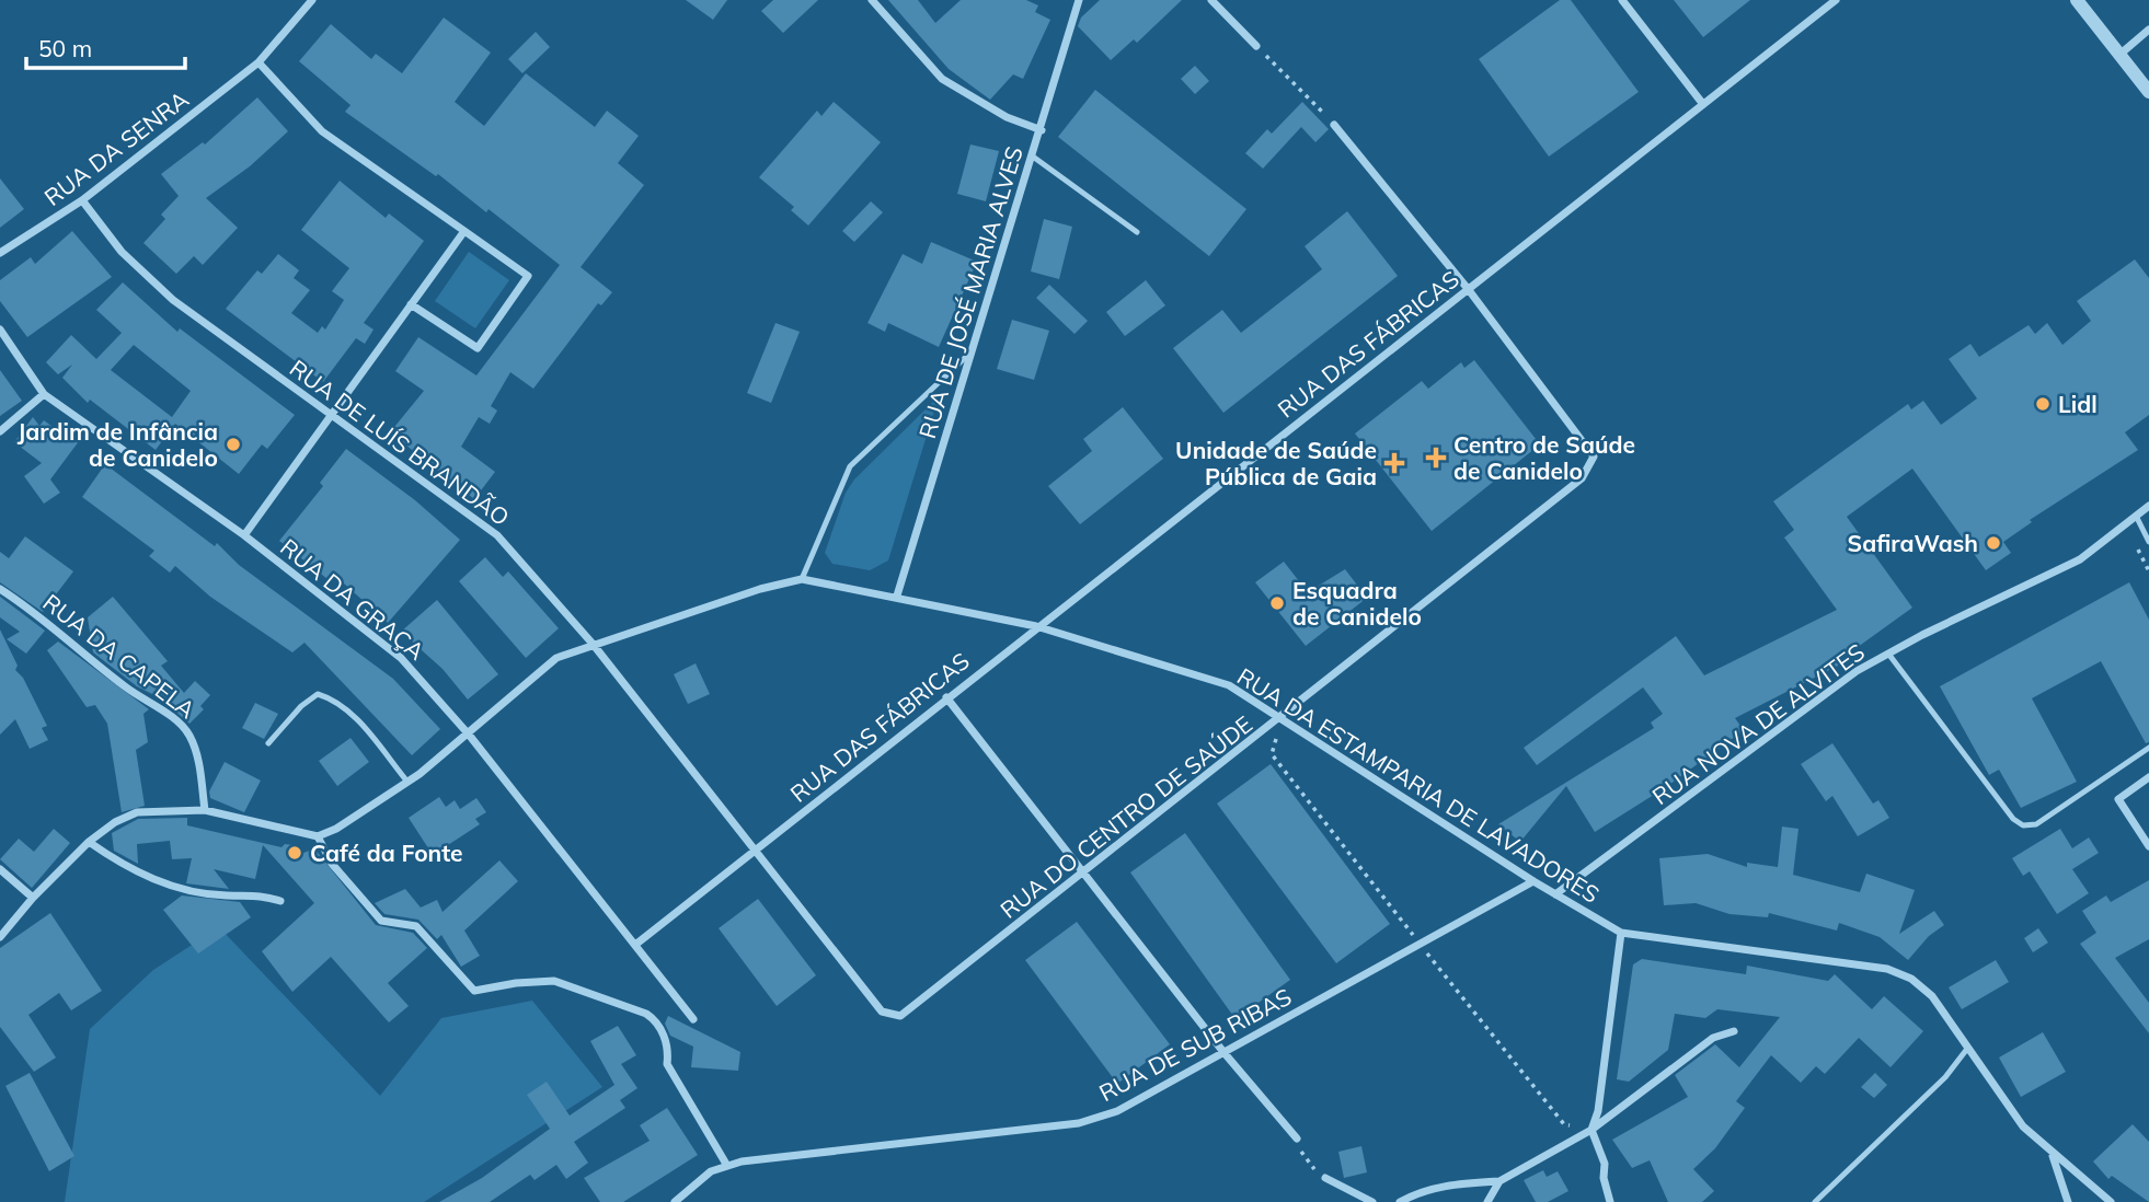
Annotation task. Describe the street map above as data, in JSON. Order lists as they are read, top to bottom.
{
  "streets": {
    "street": [
      "RUA DA SENRA",
      "RUA DE JOSÉ MARIA ALVES",
      "RUA DAS FÁBRICAS",
      "RUA DE LUÍS BRANDÃO",
      "RUA DA GRAÇA",
      "RUA DA CAPELA",
      "RUA NOVA DE ALVITES",
      "RUA DA ESTAMPARIA DE LAVADORES",
      "RUA DO CENTRO DE SAÚDE",
      "RUA DE SUB RIBAS"
    ]
  },
  "crossings": [
    ["RUA DA SENRA", "RUA DE LUÍS BRANDÃO"],
    ["RUA DE JOSÉ MARIA ALVES", "RUA DA ESTAMPARIA DE LAVADORES"],
    ["RUA DAS FÁBRICAS", "RUA DE LUÍS BRANDÃO"],
    ["RUA DAS FÁBRICAS", "RUA DA GRAÇA"],
    ["RUA DAS FÁBRICAS", "RUA DA ESTAMPARIA DE LAVADORES"],
    ["RUA DAS FÁBRICAS", "RUA DO CENTRO DE SAÚDE"],
    ["RUA DE LUÍS BRANDÃO", "RUA DA ESTAMPARIA DE LAVADORES"],
    ["RUA DE LUÍS BRANDÃO", "RUA DO CENTRO DE SAÚDE"],
    ["RUA DA GRAÇA", "RUA DA ESTAMPARIA DE LAVADORES"],
    ["RUA NOVA DE ALVITES", "RUA DA ESTAMPARIA DE LAVADORES"],
    ["RUA DA ESTAMPARIA DE LAVADORES", "RUA DO CENTRO DE SAÚDE"],
    ["RUA DA ESTAMPARIA DE LAVADORES", "RUA DE SUB RIBAS"]
  ],
  "places": {
    "other": [
      "Lidl",
      "Jardim de Infância de Canidelo",
      "SafiraWash",
      "Esquadra de Canidelo",
      "Café da Fonte"
    ],
    "health": ["Centro de Saúde de Canidelo", "Unidade de Saúde Pública de Gaia"]
  },
  "scale_bar": "50 m"
}
